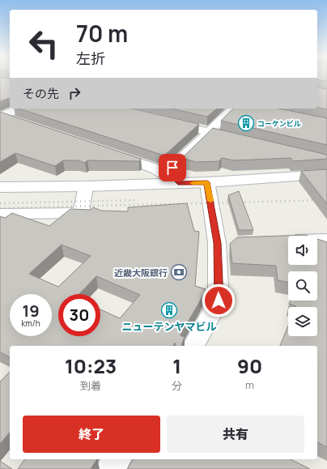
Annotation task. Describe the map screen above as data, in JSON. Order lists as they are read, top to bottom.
{
  "places": {
    "building": ["コーケンビル", "ニューテンヤマビル"],
    "bank": ["近畿大阪銀行"]
  },
  "page": {
    "turn": ["70 m", "左折"],
    "then": "その先",
    "speed": "19 km/h",
    "limit": "30",
    "eta": [
      "10:23",
      "到着",
      "1",
      "分",
      "90",
      "m"
    ],
    "buttons": ["終了", "共有"]
  }
}
